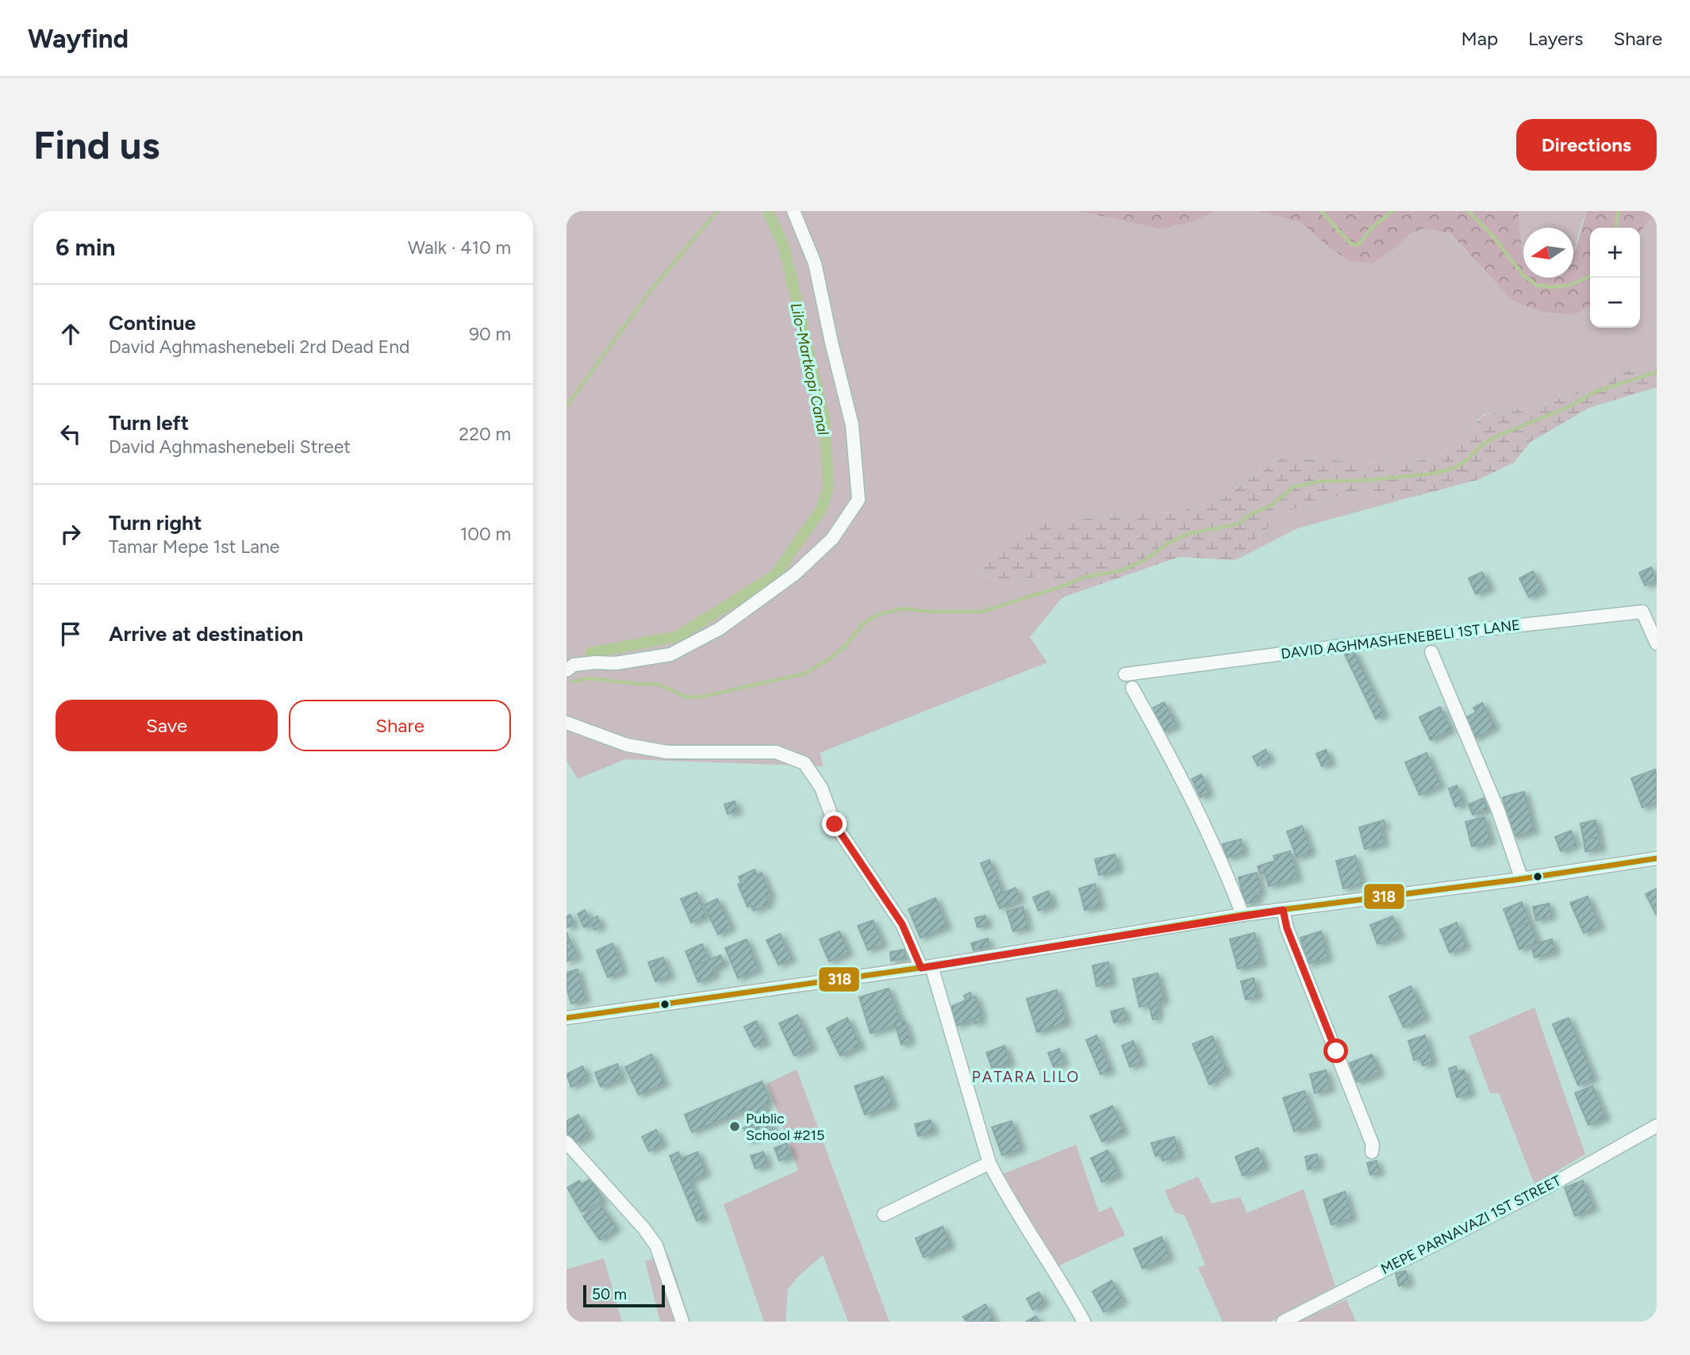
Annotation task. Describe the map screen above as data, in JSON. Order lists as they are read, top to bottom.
{
  "streets": {
    "street": ["DAVID AGHMASHENEBELI 1ST LANE", "MEPE PARNAVAZI 1ST STREET"]
  },
  "districts": ["PATARA LILO"],
  "water": ["Lilo-Martkopi Canal"],
  "places": ["Public School #215"],
  "lines": ["transit line 318"],
  "scale_bar": "50 m",
  "north": "left",
  "page": {
    "header": "Wayfind",
    "nav": ["Map", "Layers", "Share"],
    "buttons": [
      "Directions",
      ["Save", "Share"]
    ],
    "title": "Find us",
    "heading": ["6 min", "Walk · 410 m"],
    "map_buttons": ["+", "−"],
    "list": [
      ["Continue", "David Aghmashenebeli 2rd Dead End", "90 m"],
      ["Turn left", "David Aghmashenebeli Street", "220 m"],
      ["Turn right", "Tamar Mepe 1st Lane", "100 m"],
      "Arrive at destination"
    ],
    "scale": "50 m"
  }
}
